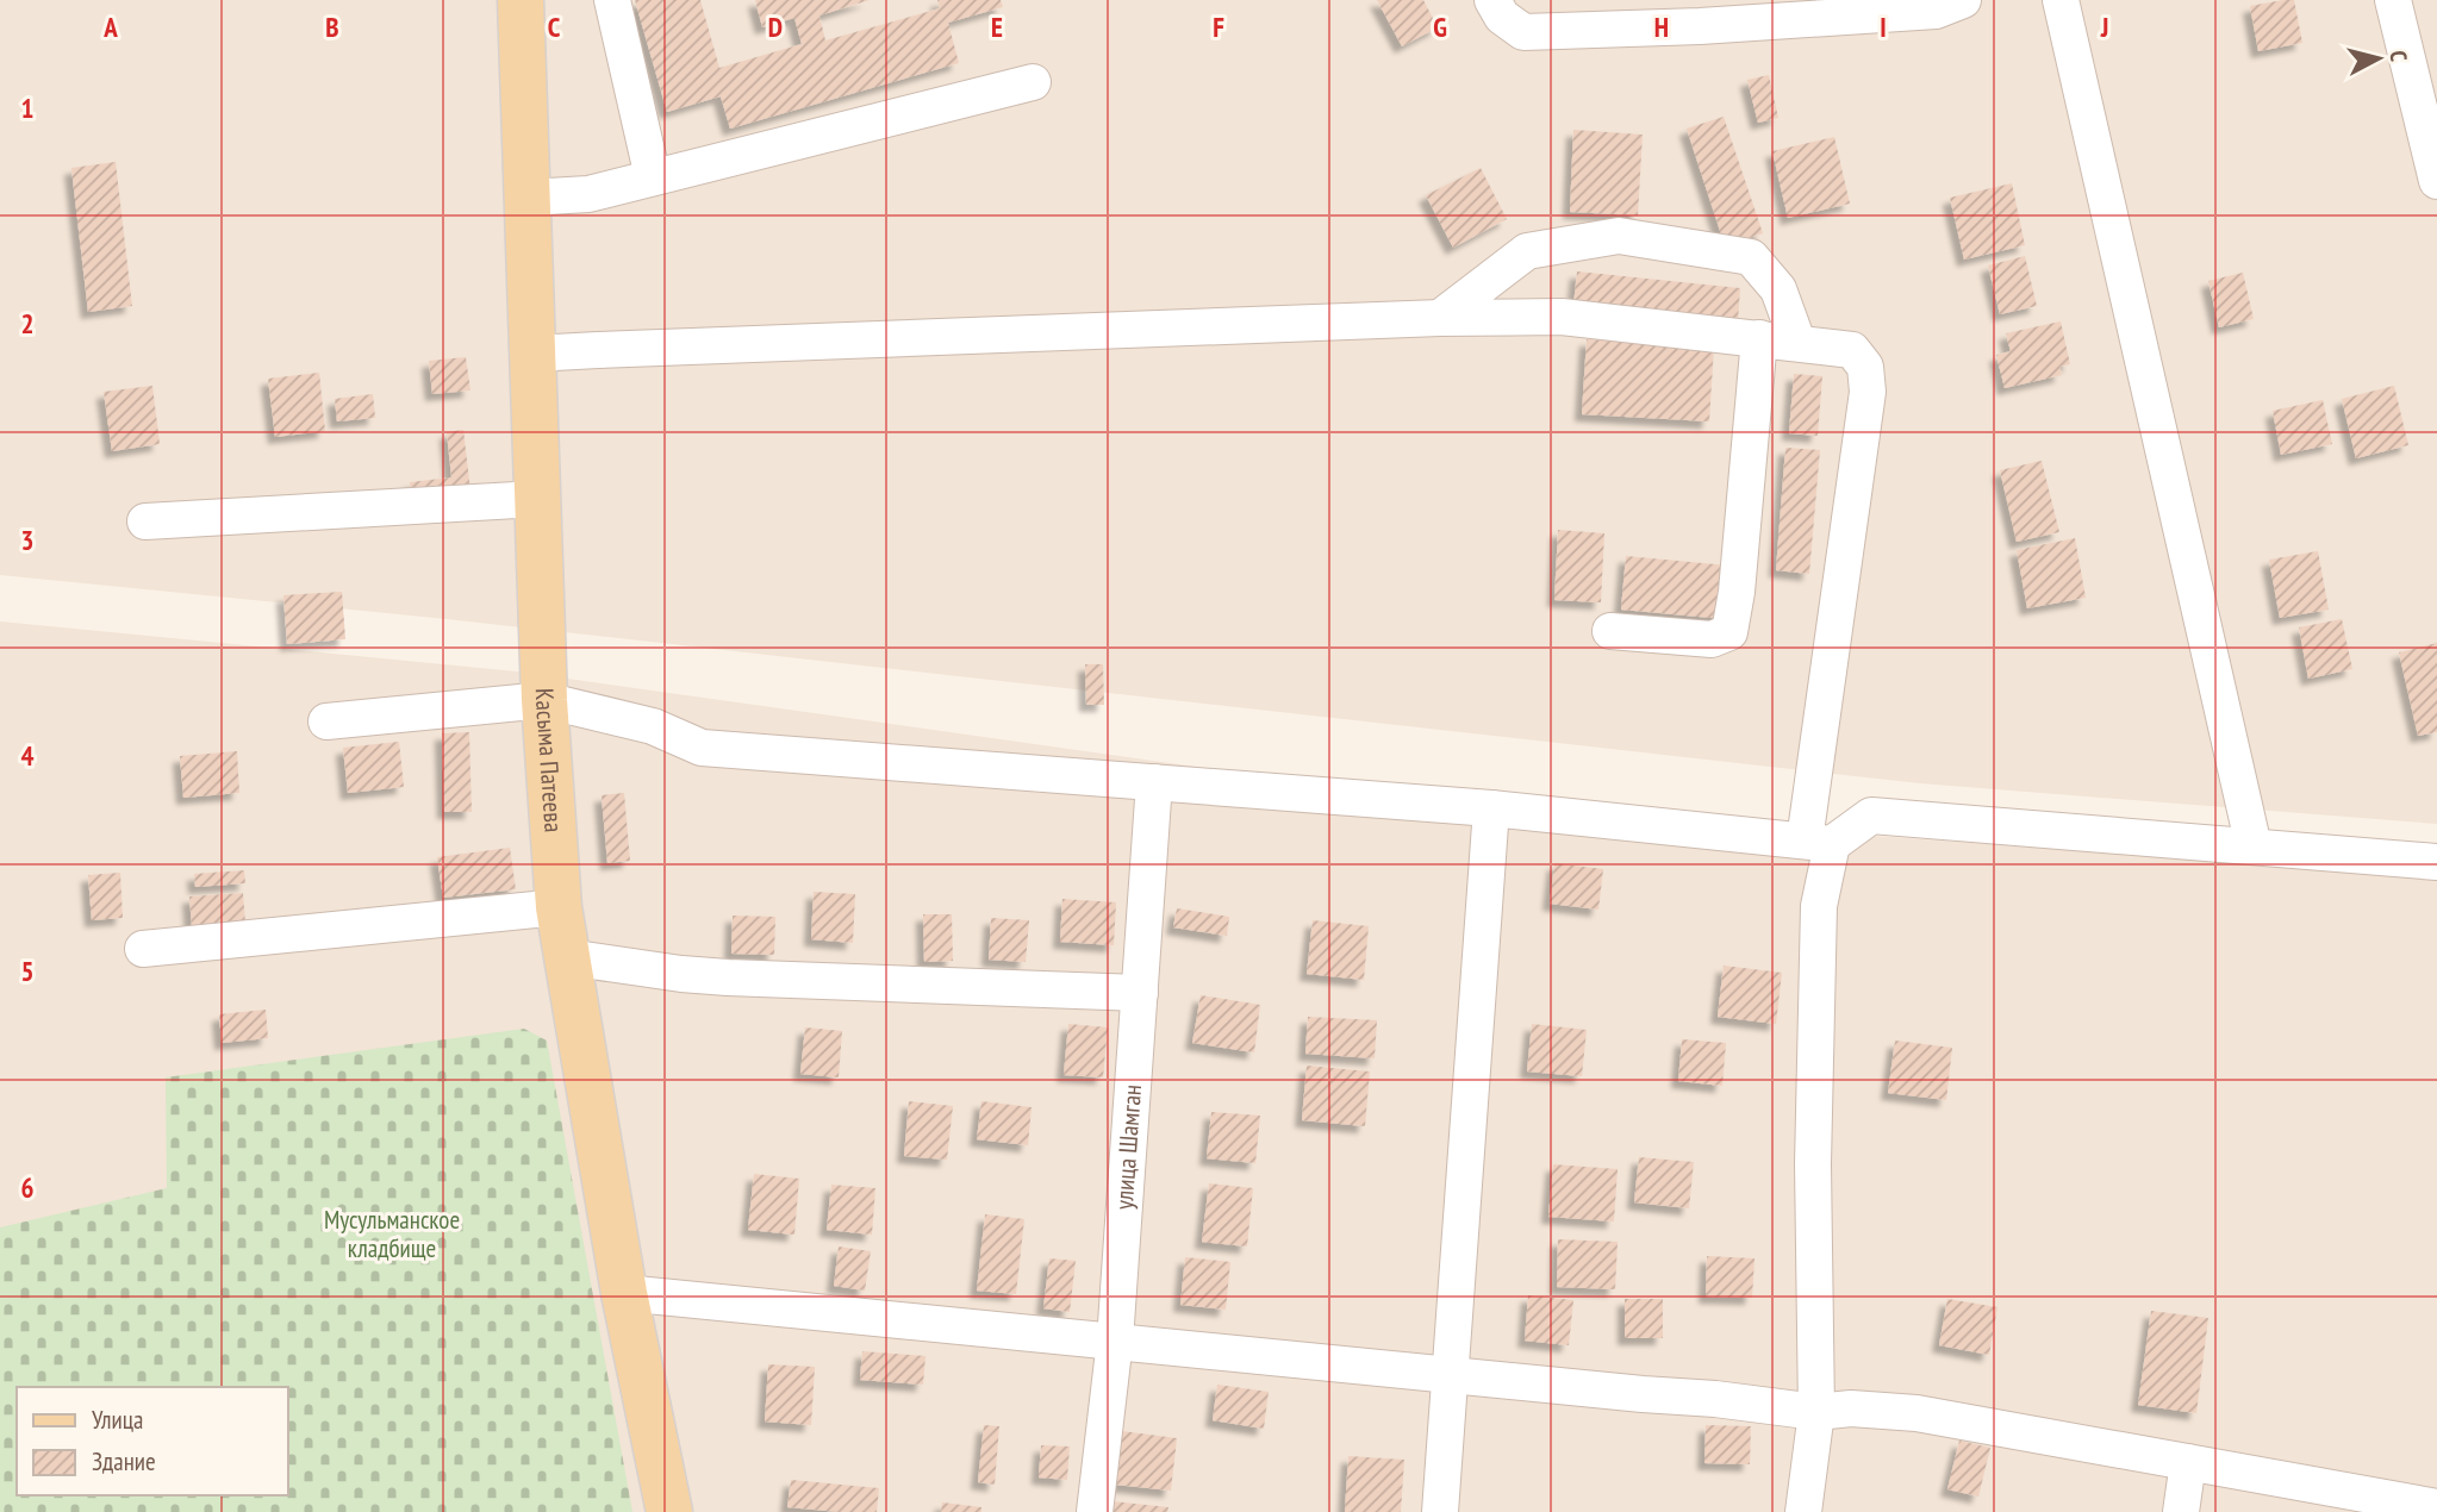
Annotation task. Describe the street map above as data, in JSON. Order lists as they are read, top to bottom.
{
  "streets": {
    "main road": ["Касыма Патеева"],
    "street": ["улица Шамган"]
  },
  "parks": ["Мусульманское кладбище"],
  "legend": ["Улица", "Здание"],
  "north": "right",
  "grid": {
    "columns": [
      "A",
      "B",
      "C",
      "D",
      "E",
      "F",
      "G",
      "H",
      "I",
      "J"
    ],
    "rows": [
      "1",
      "2",
      "3",
      "4",
      "5",
      "6"
    ]
  }
}
